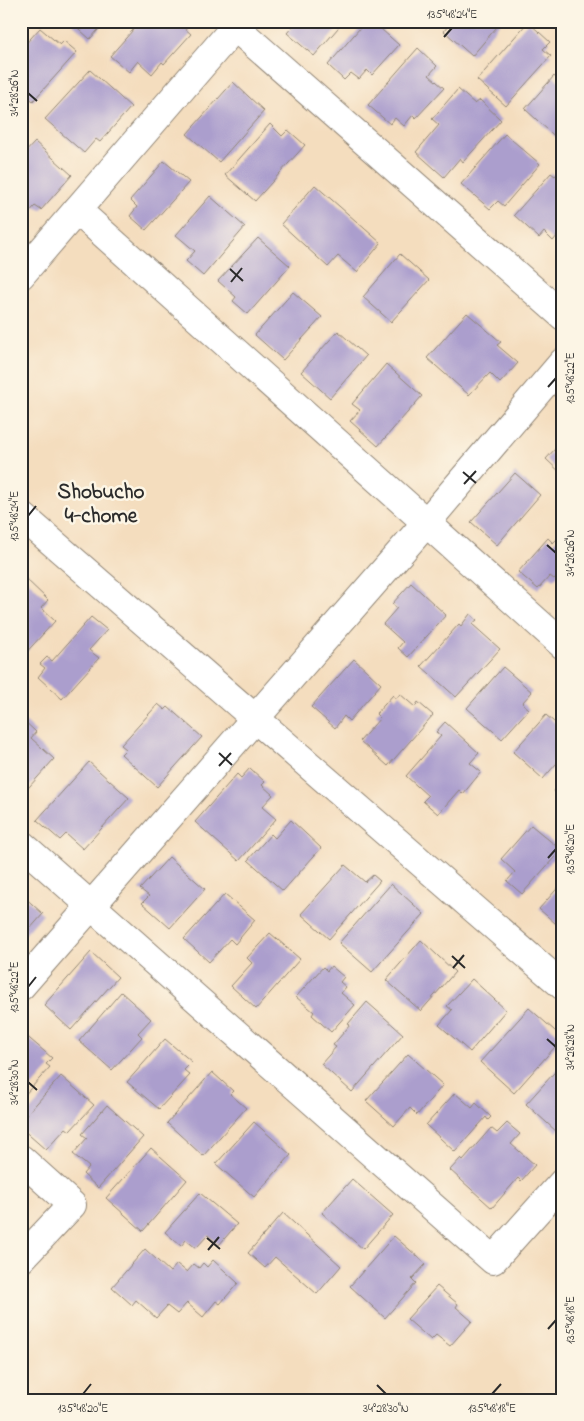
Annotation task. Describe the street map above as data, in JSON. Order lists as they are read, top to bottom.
{
  "districts": ["Shobucho 4-chome"],
  "coordinates": [
    "135°48'24\"E",
    "34°28'26\"N",
    "135°48'22\"E",
    "135°48'20\"E",
    "34°28'28\"N",
    "34°28'30\"N",
    "135°48'18\"E"
  ]
}
